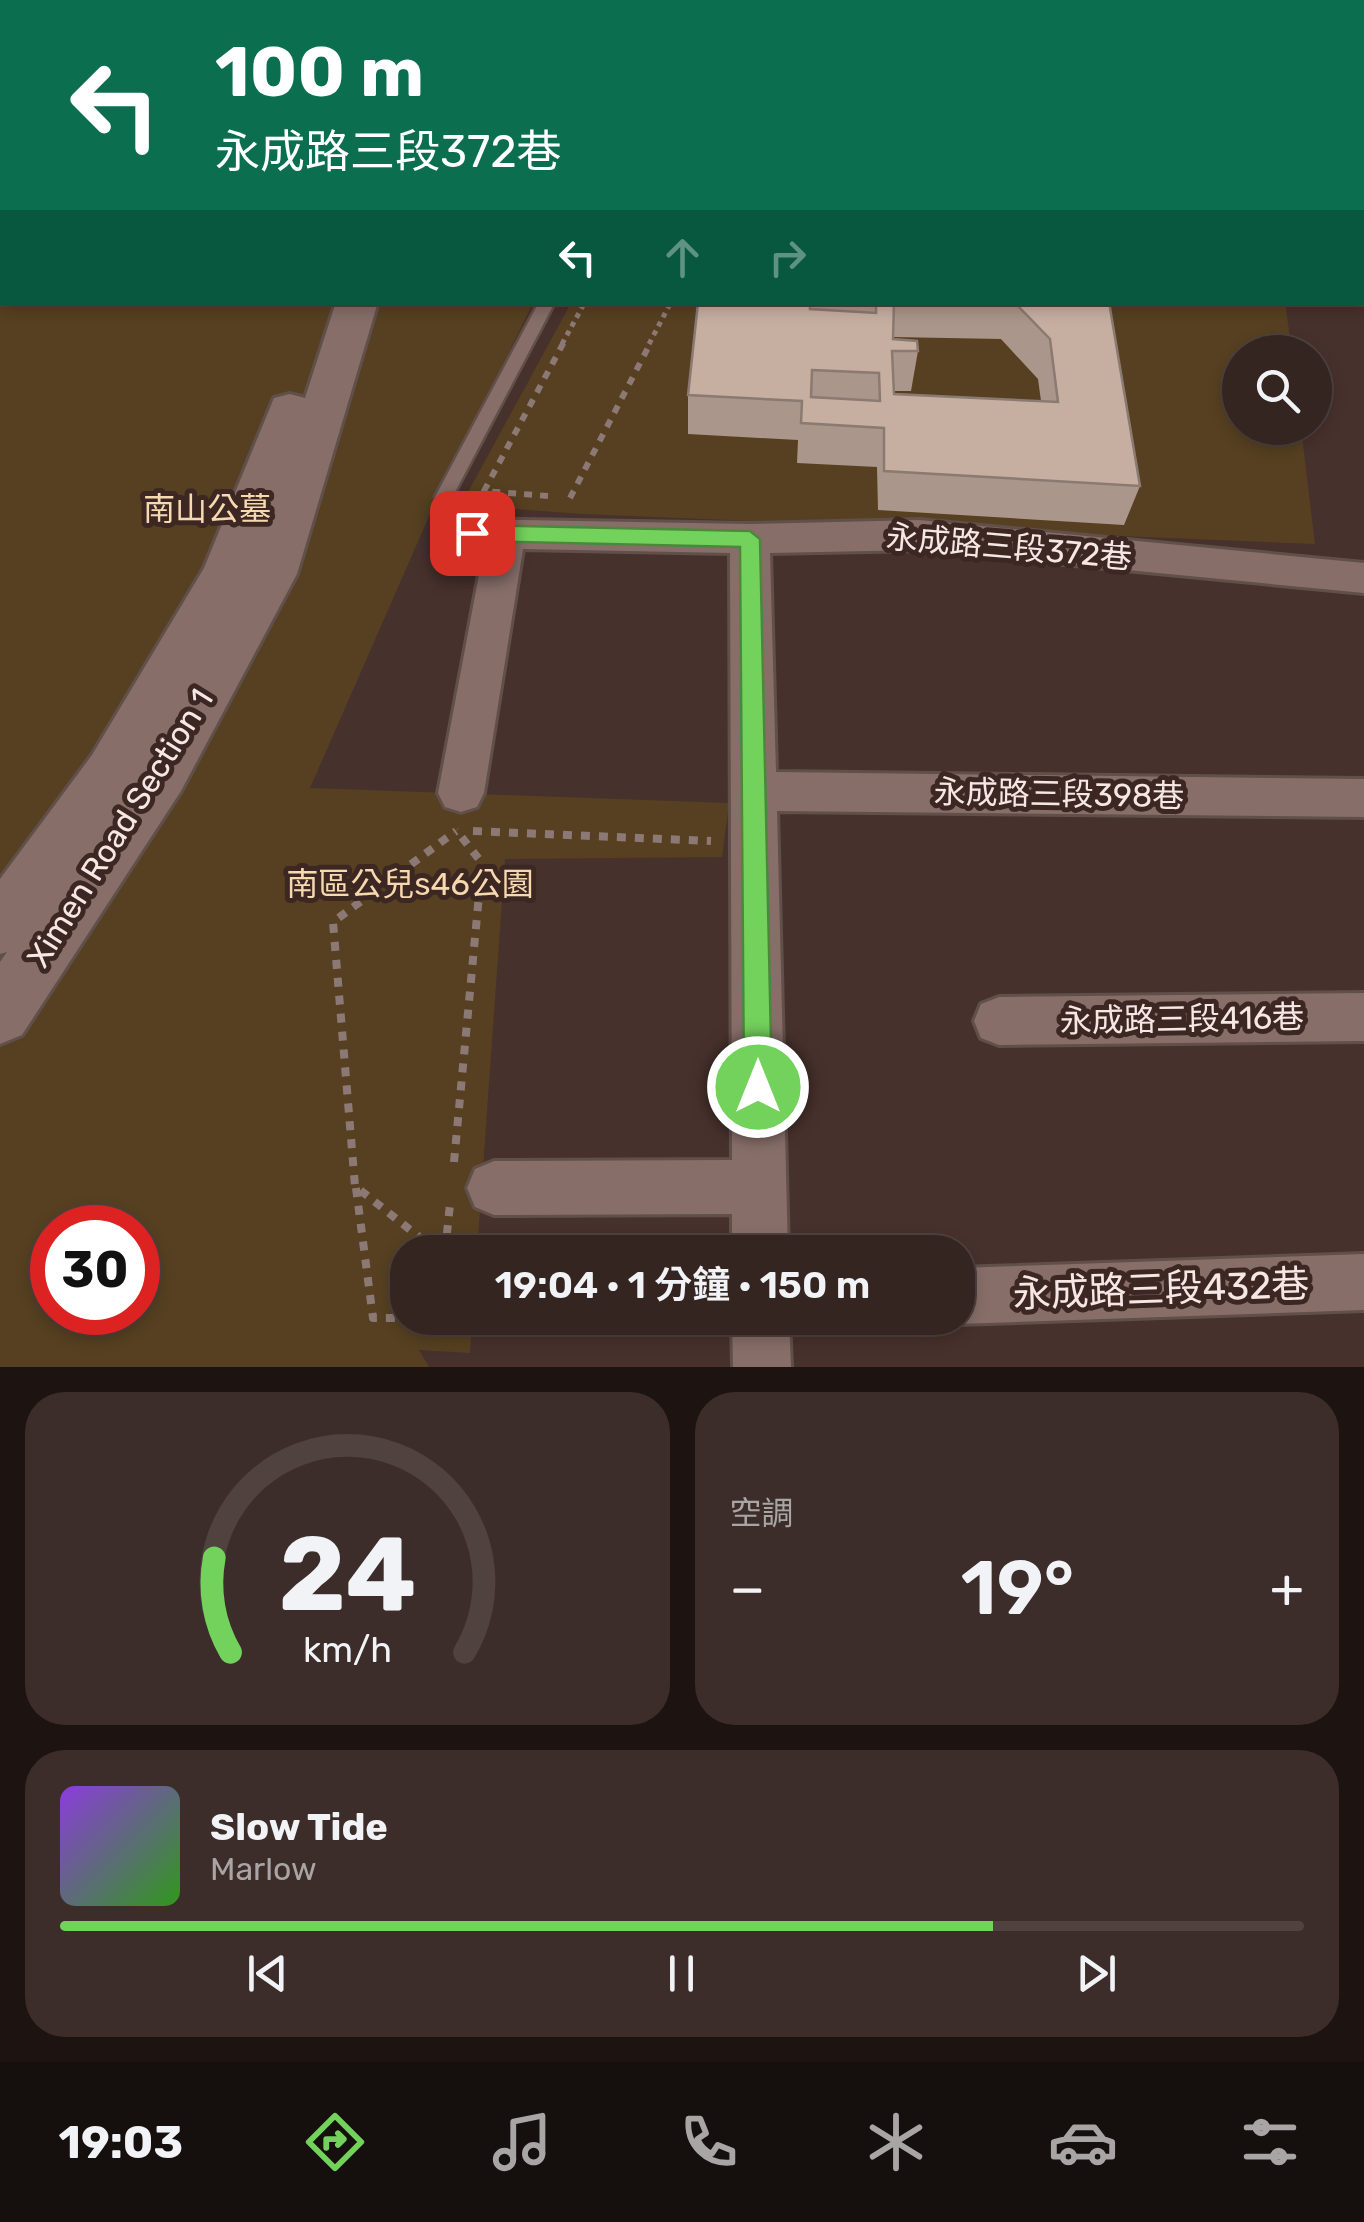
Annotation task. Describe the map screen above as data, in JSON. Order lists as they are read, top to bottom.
{
  "streets": {
    "street": [
      "永成路三段372巷",
      "永成路三段398巷",
      "Ximen Road Section 1",
      "永成路三段416巷",
      "永成路三段432巷"
    ]
  },
  "parks": ["南山公墓", "南區公兒s46公園"],
  "page": {
    "turn": ["100 m", "永成路三段372巷"],
    "limit": "30",
    "trip": "19:04 · 1 分鐘 · 150 m",
    "tile": "空調",
    "heat": ["−", "19°", "+"],
    "song": ["Slow Tide", "Marlow"],
    "tabs": "19:03",
    "gauge": ["24", "km/h"]
  }
}
